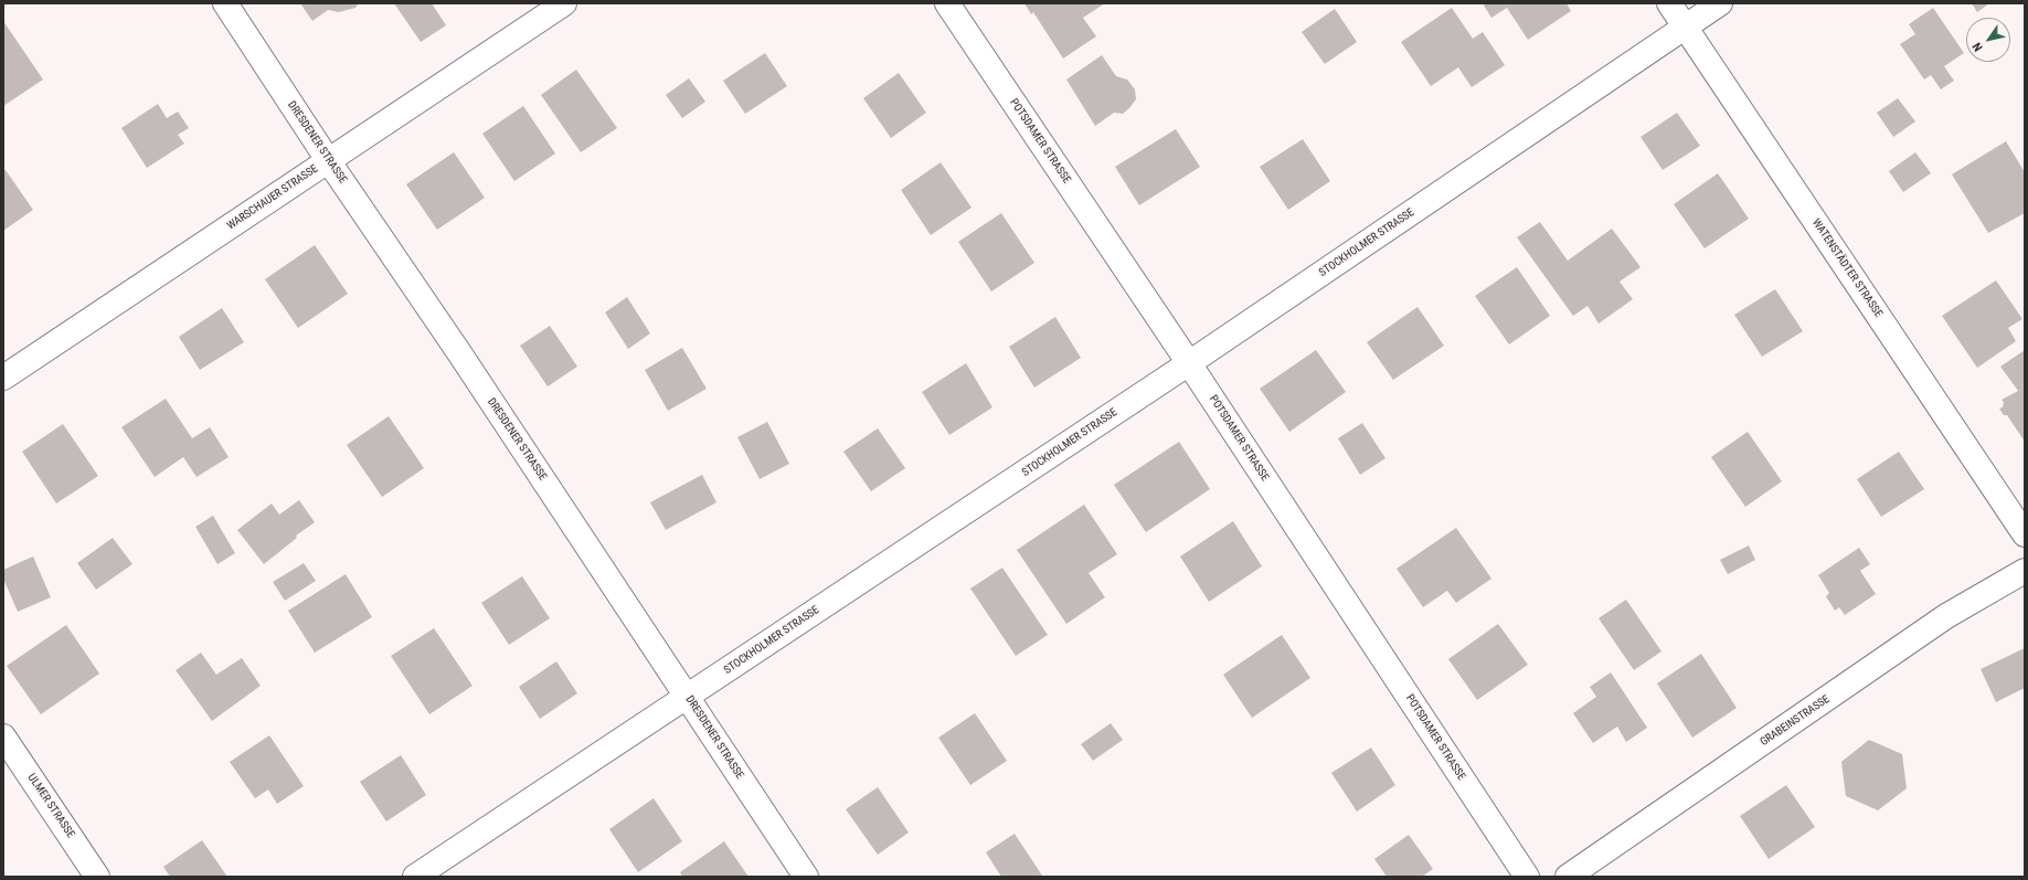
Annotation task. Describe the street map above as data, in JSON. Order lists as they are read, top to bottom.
{
  "streets": {
    "street": [
      "POTSDAMER STRASSE",
      "DRESDENER STRASSE",
      "WARSCHAUER STRASSE",
      "STOCKHOLMER STRASSE",
      "WATENSTÄDTER STRASSE",
      "GRABEINSTRASSE",
      "ULMER STRASSE"
    ]
  },
  "crossings": [
    ["POTSDAMER STRASSE", "STOCKHOLMER STRASSE"],
    ["DRESDENER STRASSE", "WARSCHAUER STRASSE"],
    ["DRESDENER STRASSE", "STOCKHOLMER STRASSE"],
    ["STOCKHOLMER STRASSE", "WATENSTÄDTER STRASSE"]
  ],
  "north": "bottom left"
}
